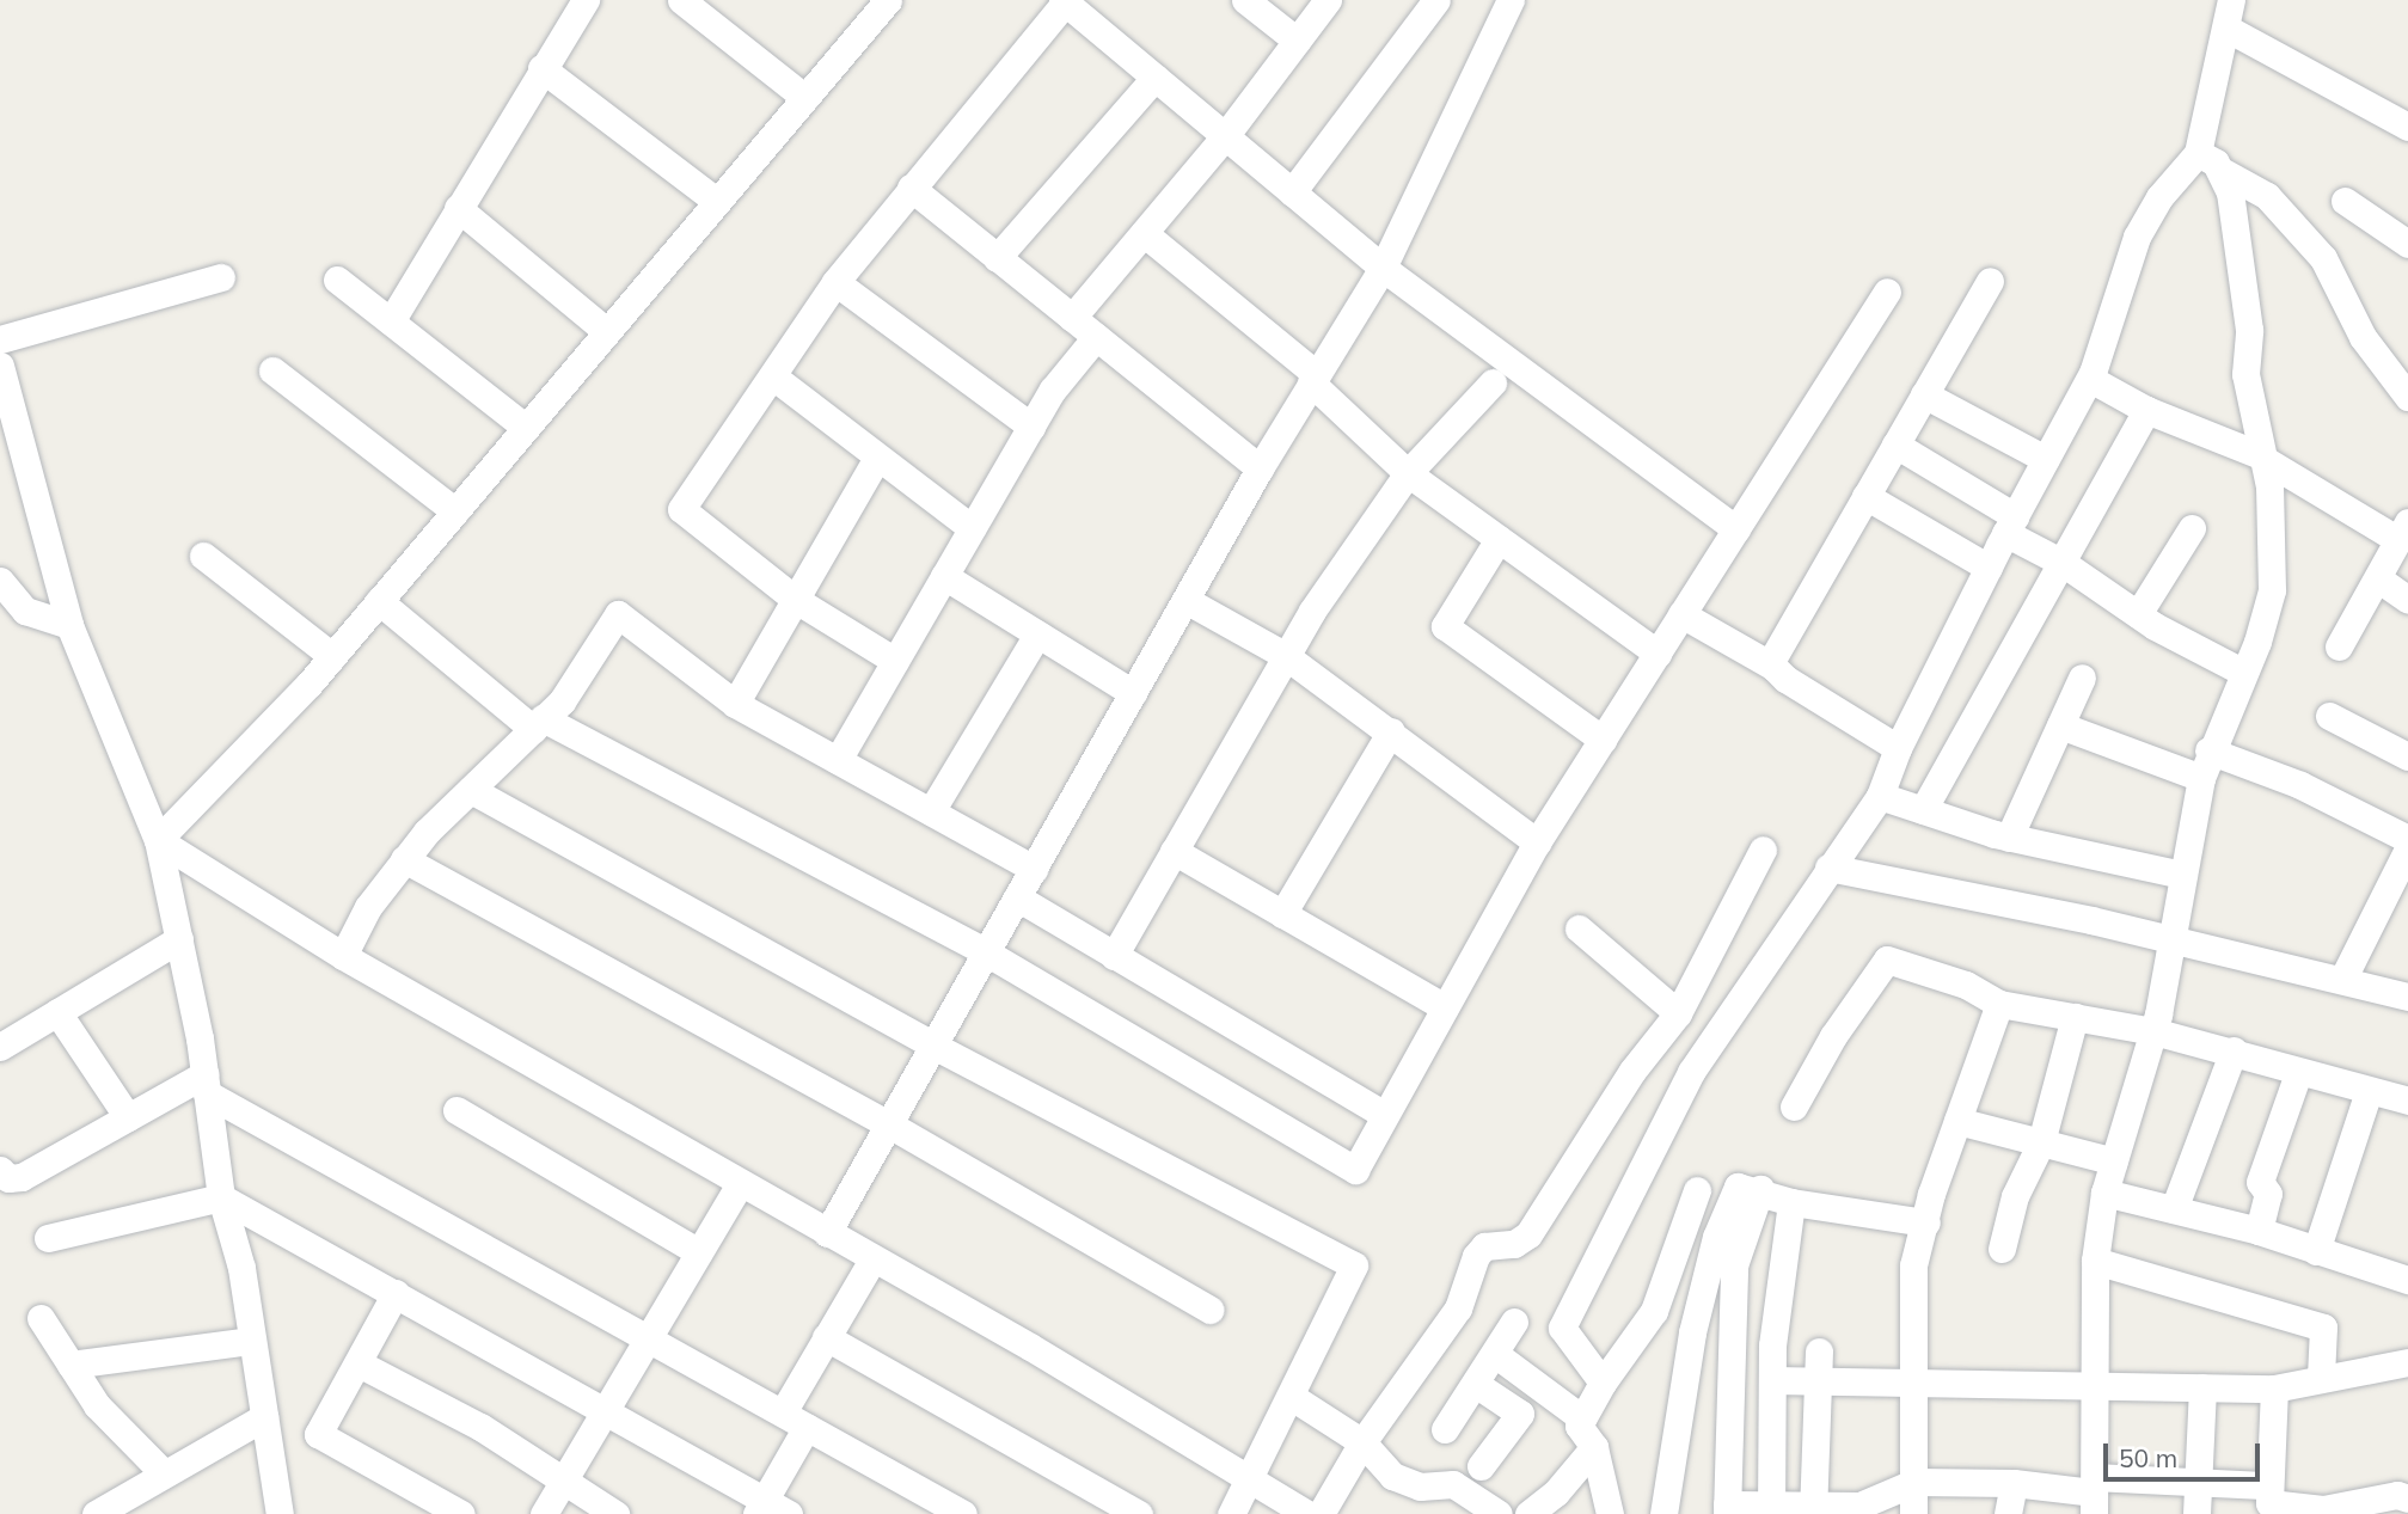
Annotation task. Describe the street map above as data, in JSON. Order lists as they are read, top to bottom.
{
  "scale_bar": "50 m"
}
